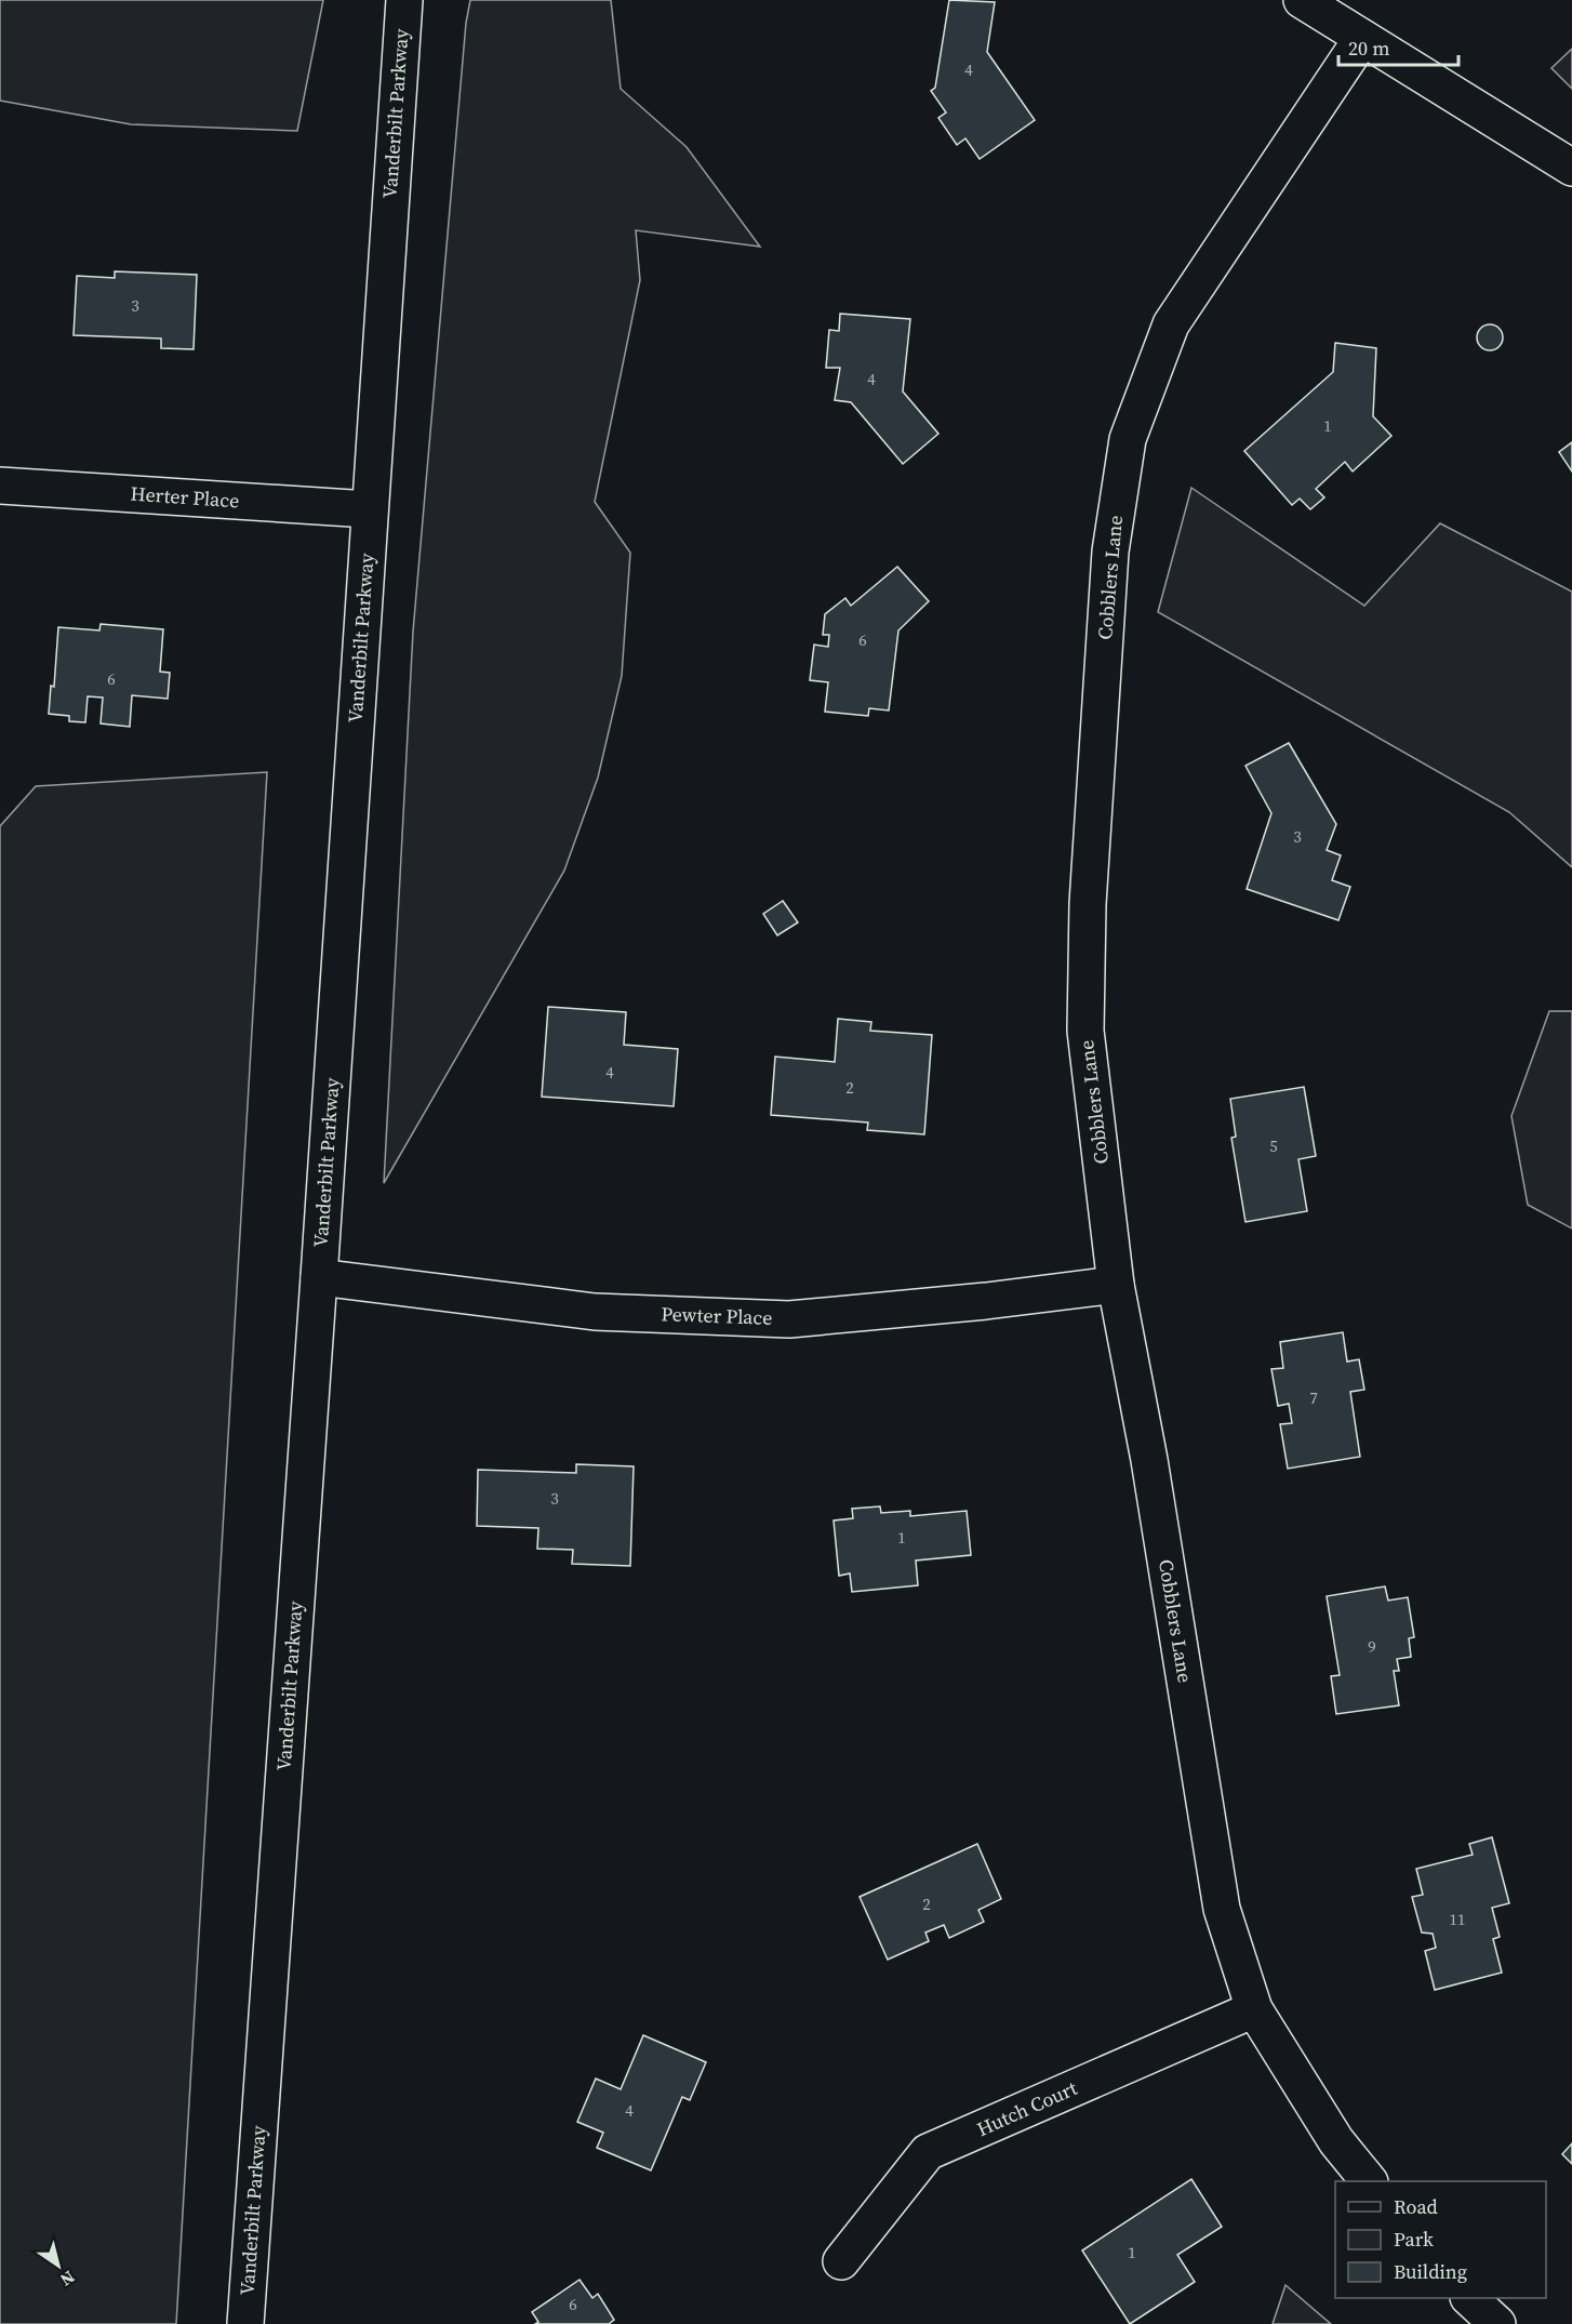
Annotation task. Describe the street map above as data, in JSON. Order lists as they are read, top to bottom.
{
  "streets": {
    "street": [
      "Vanderbilt Parkway",
      "Herter Place",
      "Cobblers Lane",
      "Pewter Place",
      "Hutch Court"
    ]
  },
  "crossings": [
    ["Vanderbilt Parkway", "Herter Place"],
    ["Vanderbilt Parkway", "Pewter Place"],
    ["Cobblers Lane", "Pewter Place"],
    ["Cobblers Lane", "Hutch Court"]
  ],
  "house_numbers": [
    "4",
    "3",
    "4",
    "1",
    "6",
    "6",
    "3",
    "4",
    "2",
    "5",
    "7",
    "3",
    "1",
    "9",
    "2",
    "11",
    "4",
    "1",
    "6"
  ],
  "legend": ["Road", "Park", "Building"],
  "scale_bar": "20 m",
  "north": "bottom right"
}
